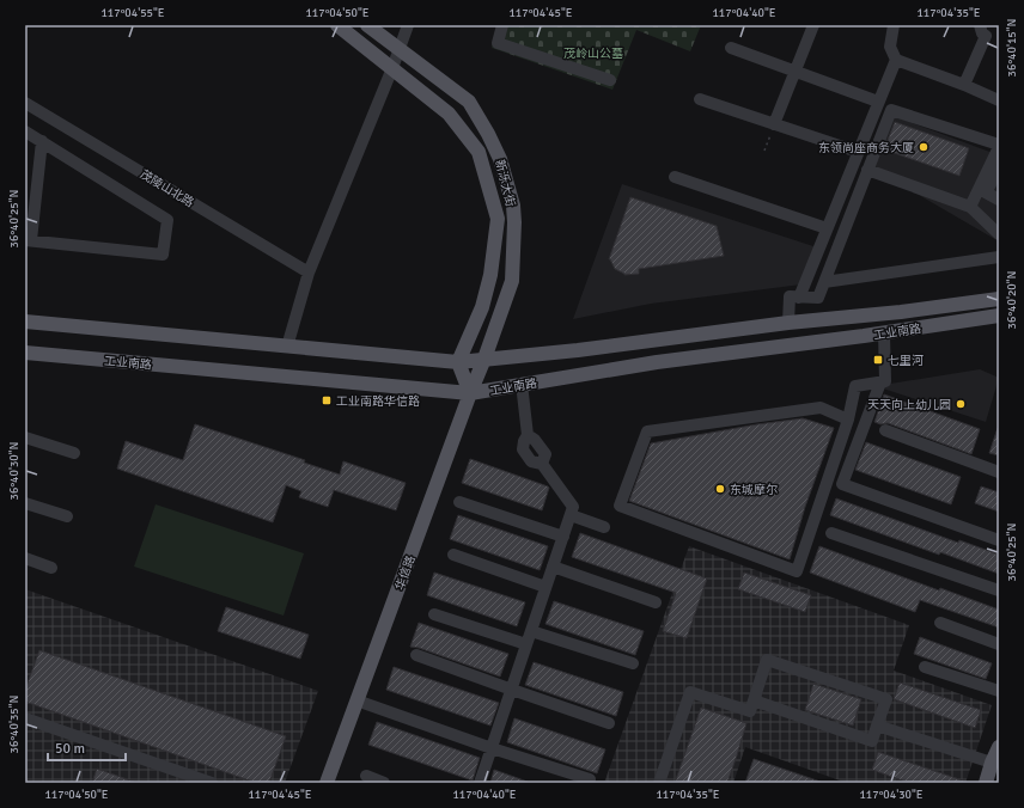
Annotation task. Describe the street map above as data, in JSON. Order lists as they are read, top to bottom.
{
  "streets": {
    "main road": ["新泺大街", "工业南路", "华信路"],
    "street": ["茂陵山北路"]
  },
  "crossings": [
    ["新泺大街", "工业南路"],
    ["新泺大街", "华信路"],
    ["工业南路", "华信路"]
  ],
  "parks": ["茂岭山公墓"],
  "places": {
    "other": ["东领尚座商务大厦", "天天向上幼儿园", "东城摩尔"],
    "transit": ["七里河", "工业南路华信路"]
  },
  "scale_bar": "50 m",
  "coordinates": [
    "117°04'55\"E",
    "117°04'50\"E",
    "117°04'45\"E",
    "117°04'40\"E",
    "117°04'35\"E",
    "36°40'15\"N",
    "36°40'25\"N",
    "36°40'20\"N",
    "36°40'30\"N",
    "36°40'35\"N",
    "117°04'30\"E"
  ]
}
